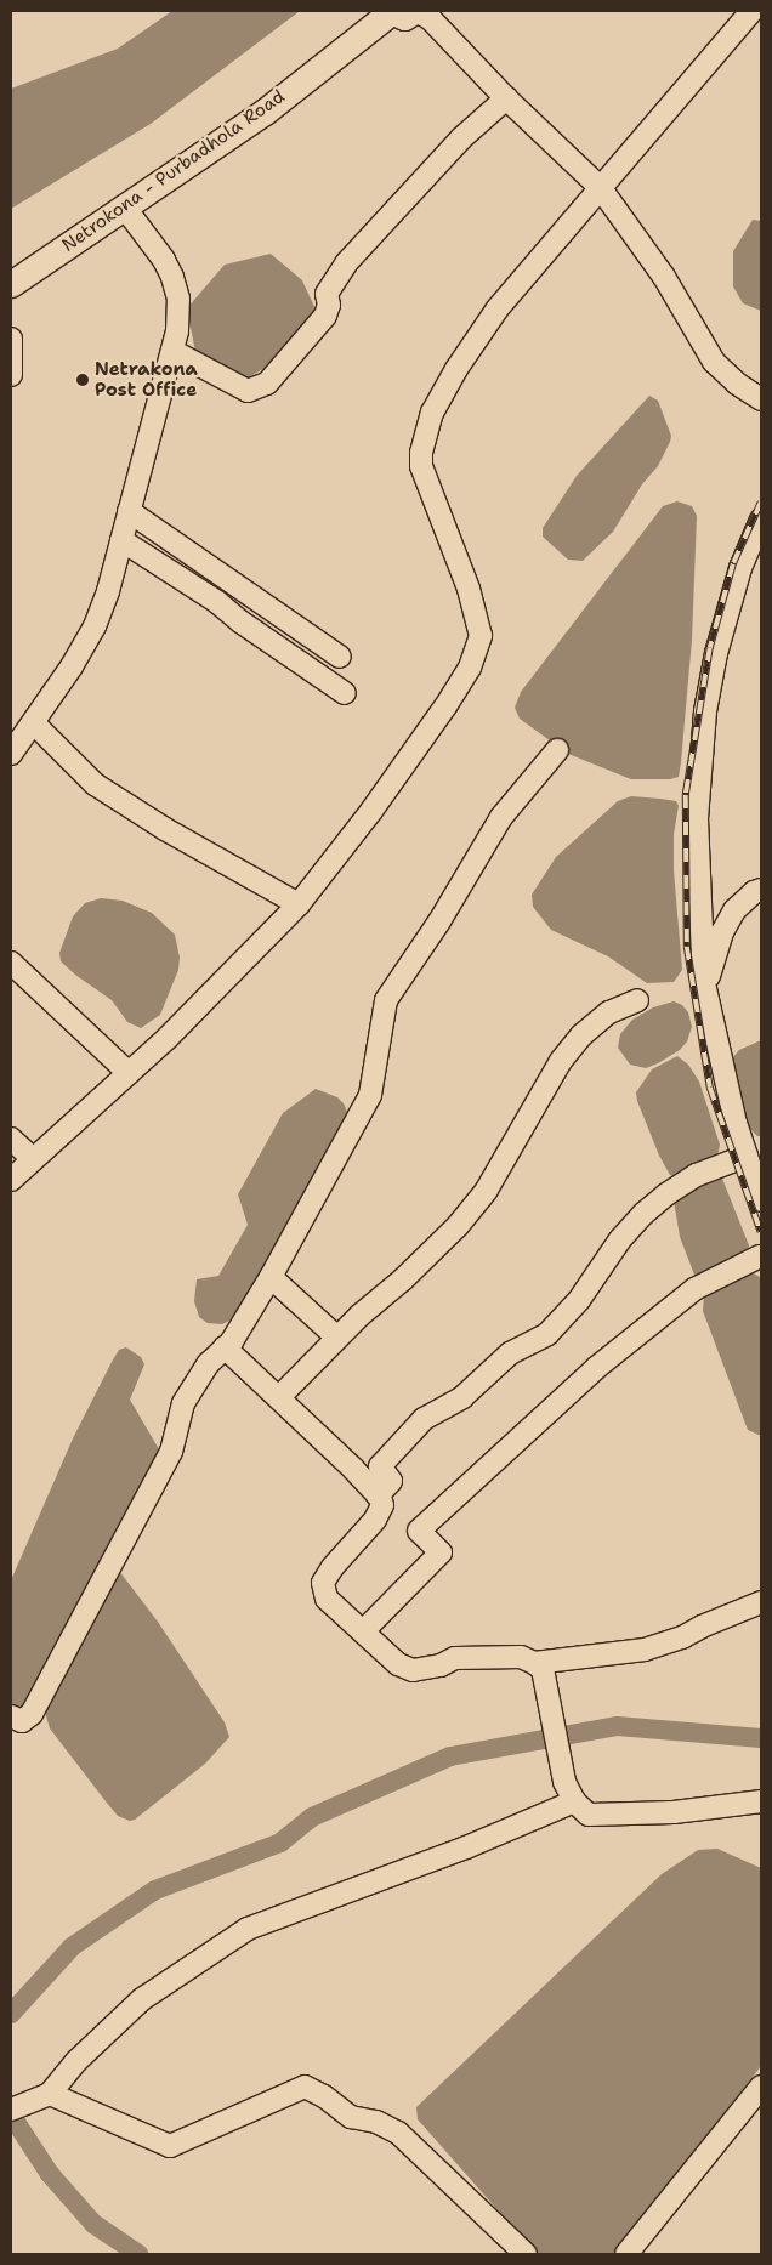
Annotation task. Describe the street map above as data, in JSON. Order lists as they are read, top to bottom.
{
  "streets": {
    "main road": ["Netrokona - Purbadhola Road"]
  },
  "places": ["Netrakona Post Office"]
}
